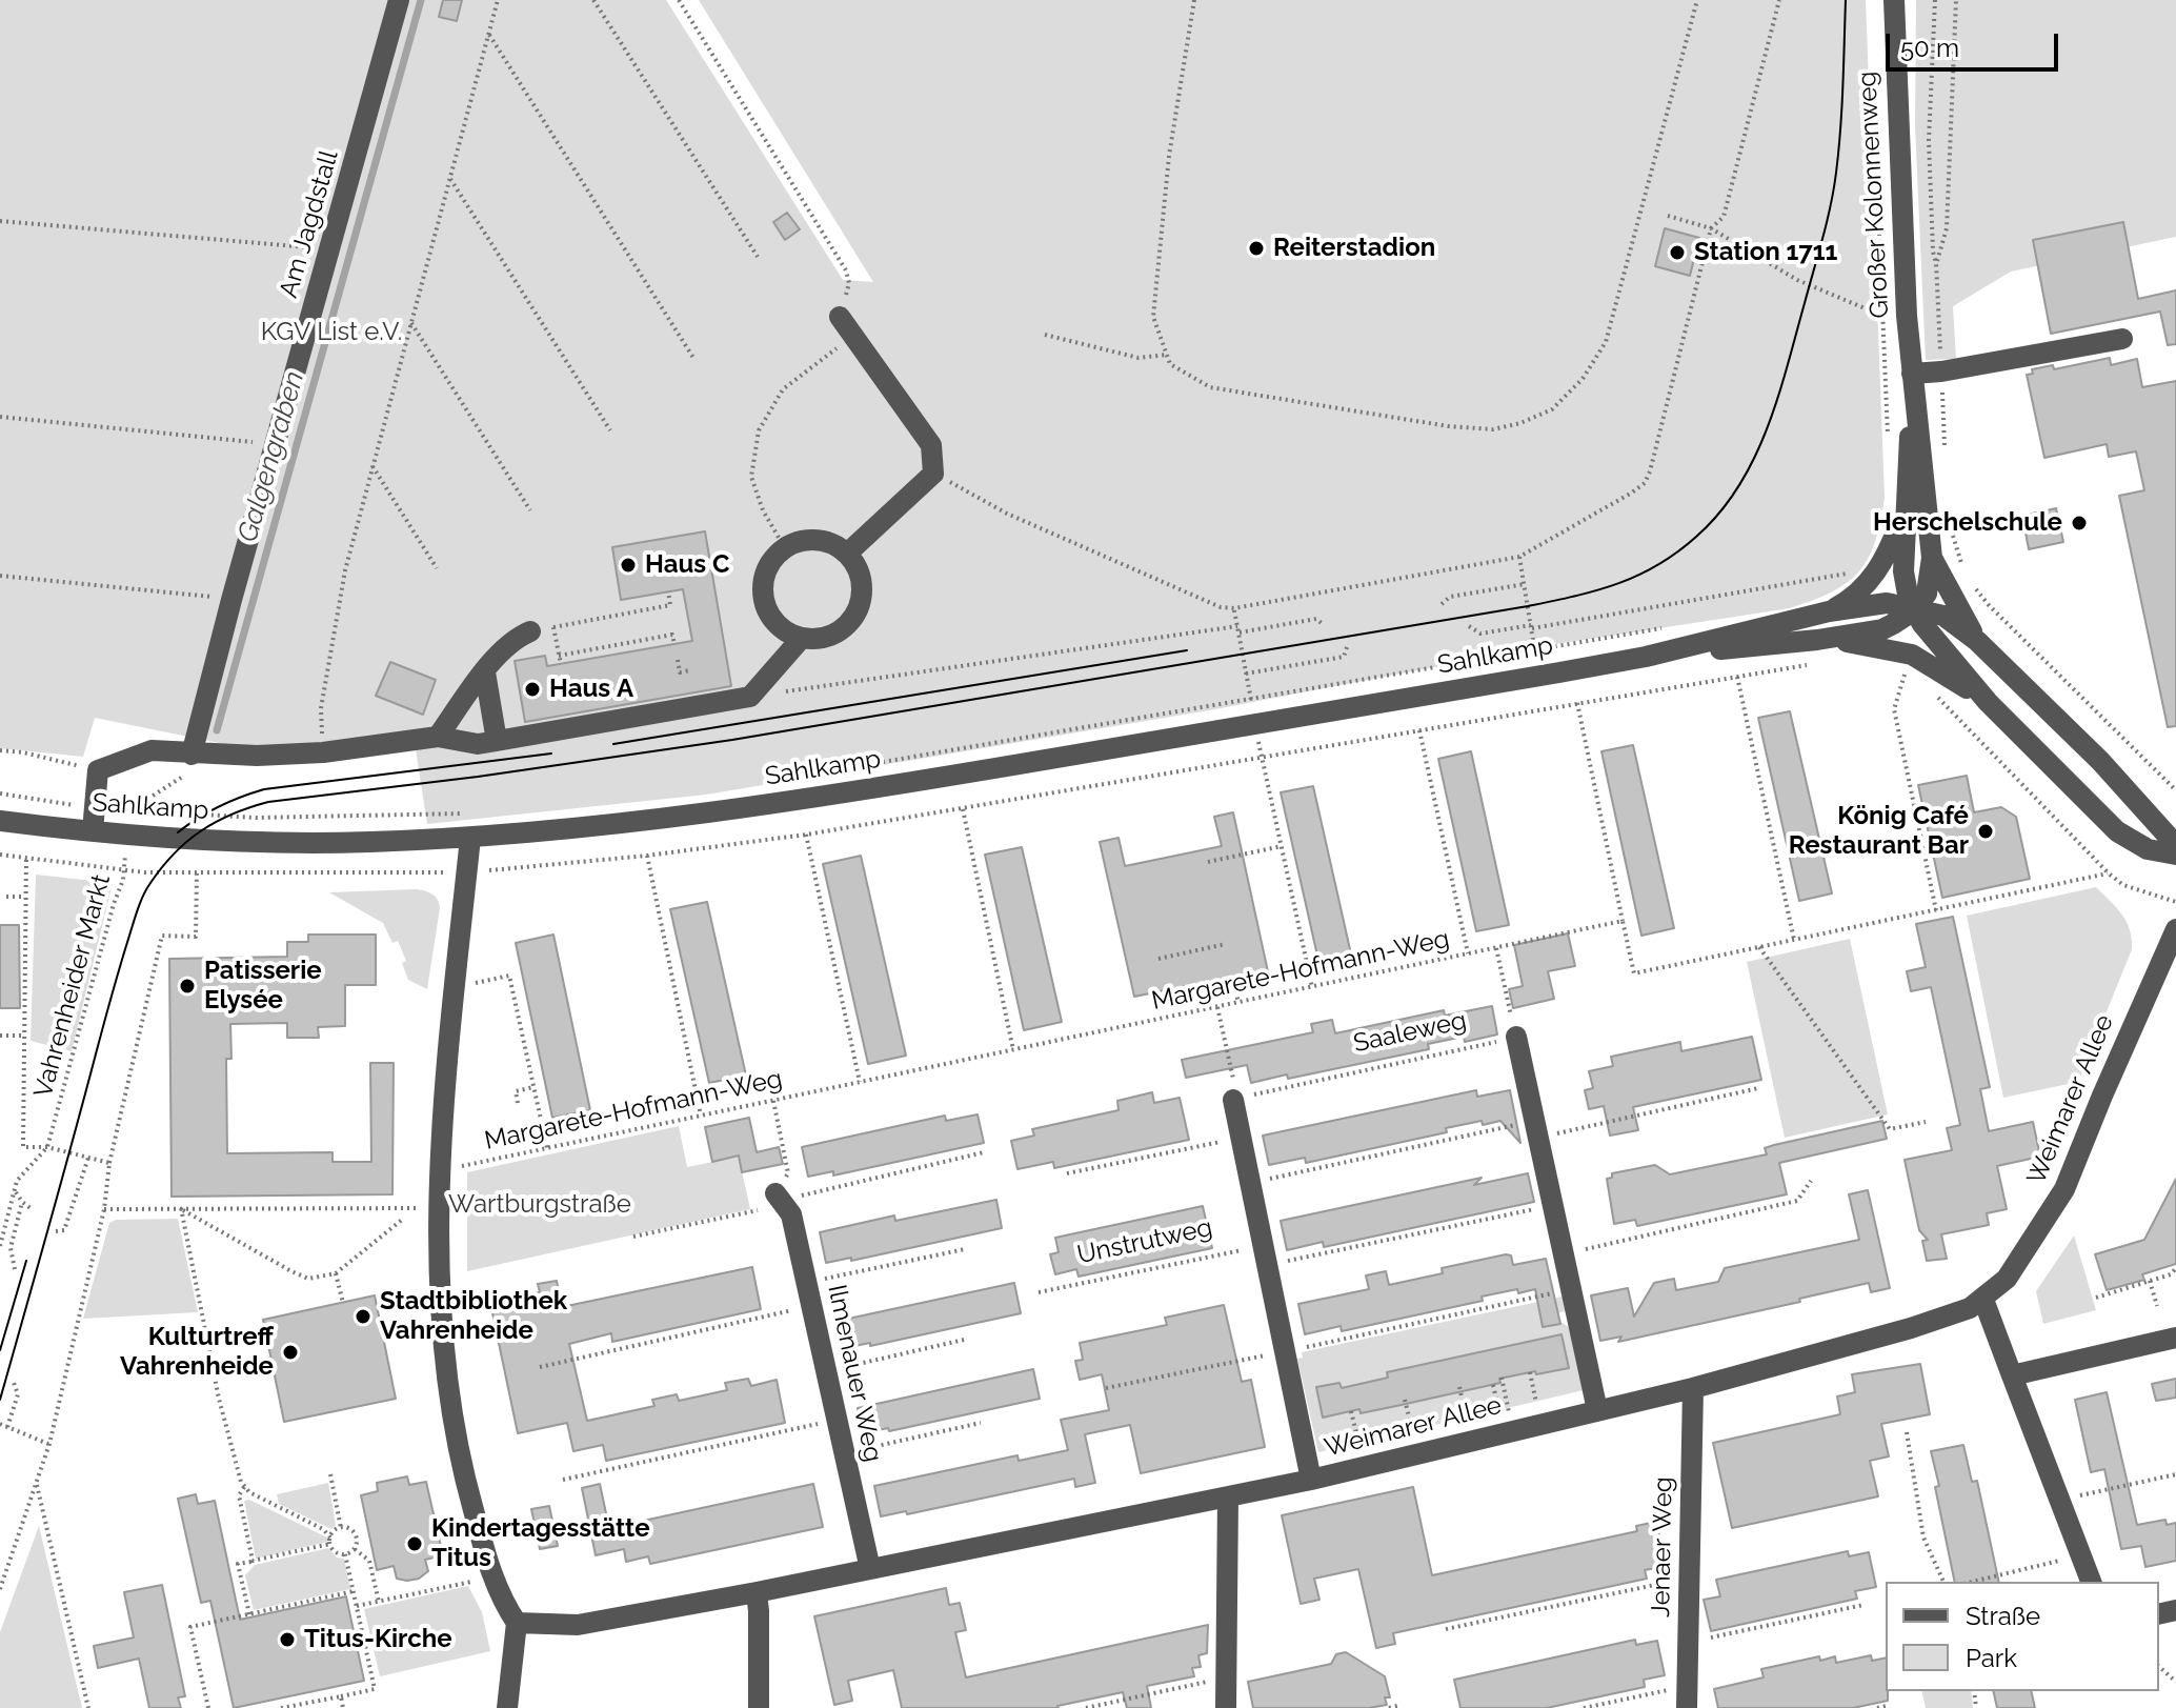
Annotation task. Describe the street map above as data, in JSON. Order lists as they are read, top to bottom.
{
  "streets": {
    "street": [
      "Großer Kolonnenweg",
      "Am Jagdstall",
      "Sahlkamp",
      "Weimarer Allee",
      "Ilmenauer Weg",
      "Jenaer Weg"
    ],
    "path": [
      "Margarete-Hofmann-Weg",
      "Vahrenheider Markt",
      "Saaleweg",
      "Unstrutweg"
    ]
  },
  "crossings": [
    ["Großer Kolonnenweg", "Sahlkamp"],
    ["Sahlkamp", "Vahrenheider Markt"],
    ["Weimarer Allee", "Ilmenauer Weg"],
    ["Weimarer Allee", "Jenaer Weg"]
  ],
  "water": ["Galgengraben"],
  "parks": ["KGV List e.V.", "Wartburgstraße"],
  "places": [
    "Reiterstadion",
    "Station 1711",
    "Herschelschule",
    "Haus C",
    "Haus A",
    "König Café Restaurant Bar",
    "Patisserie Elysée",
    "Stadtbibliothek Vahrenheide",
    "Kulturtreff Vahrenheide",
    "Kindertagesstätte Titus",
    "Titus-Kirche"
  ],
  "legend": ["Straße", "Park"],
  "scale_bar": "50 m"
}
